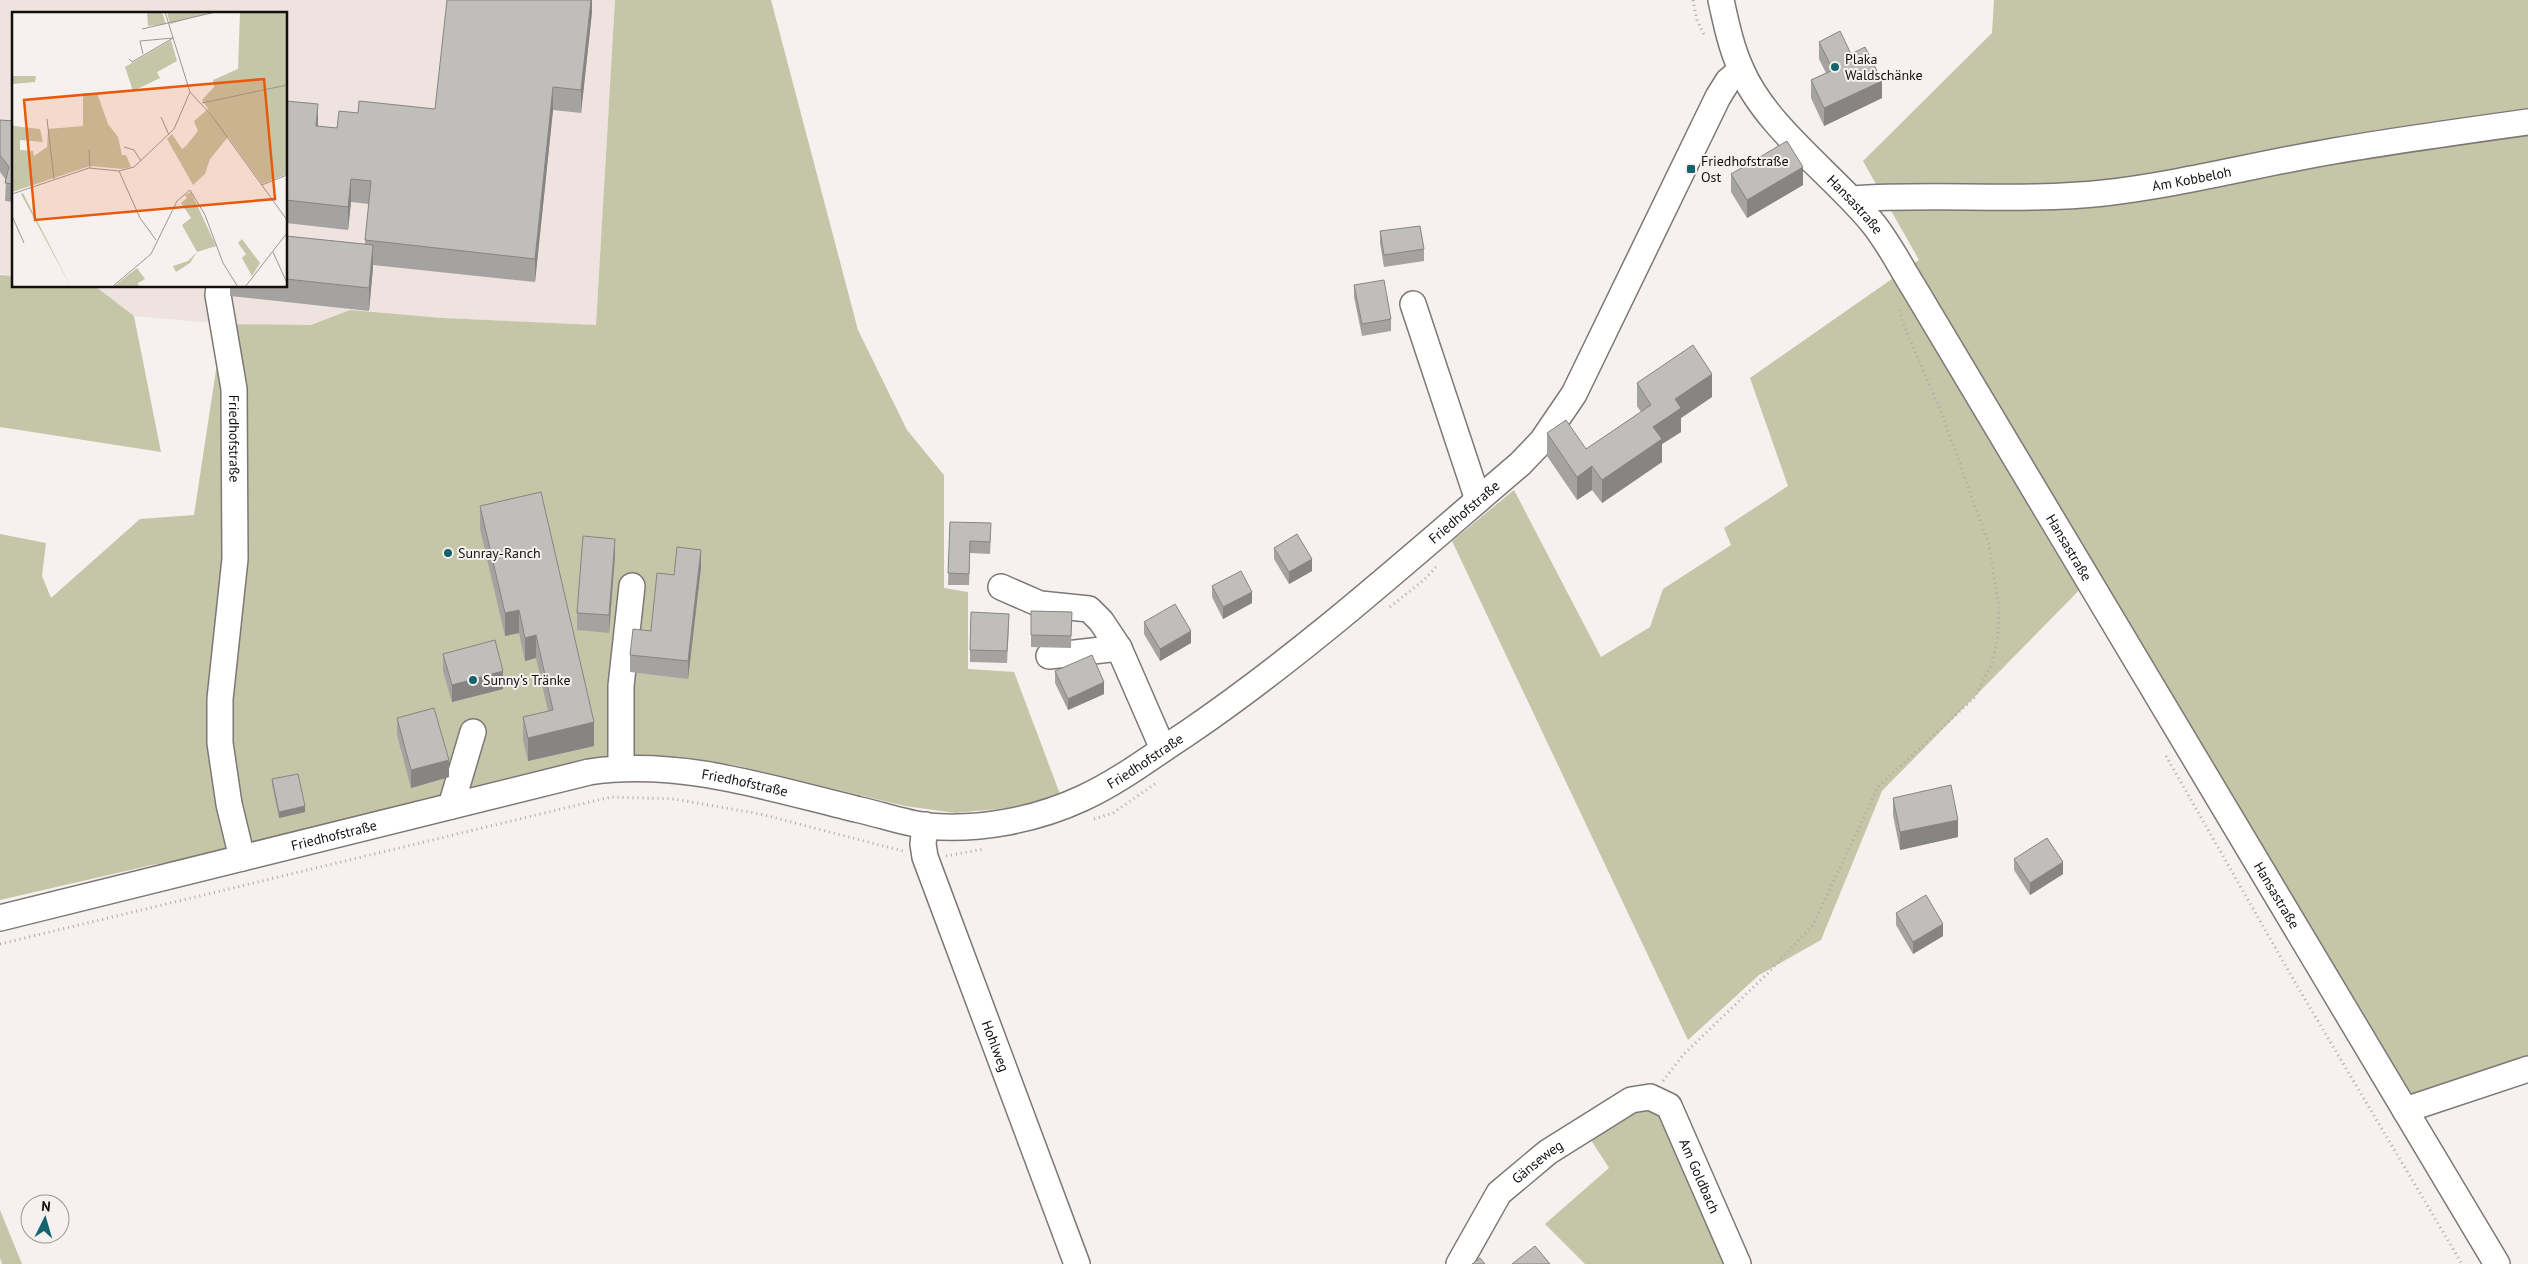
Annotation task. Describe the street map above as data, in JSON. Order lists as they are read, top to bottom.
{
  "streets": {
    "street": [
      "Am Kobbeloh",
      "Hansastraße",
      "Friedhofstraße",
      "Hohlweg",
      "Gänseweg",
      "Am Goldbach"
    ]
  },
  "crossings": [
    ["Am Kobbeloh", "Hansastraße"],
    ["Hansastraße", "Friedhofstraße"],
    ["Friedhofstraße", "Hohlweg"],
    ["Gänseweg", "Am Goldbach"]
  ],
  "places": {
    "other": ["Plaka Waldschänke", "Sunray-Ranch", "Sunny's Tränke"],
    "transit": ["Friedhofstraße Ost"]
  },
  "north": "top"
}
